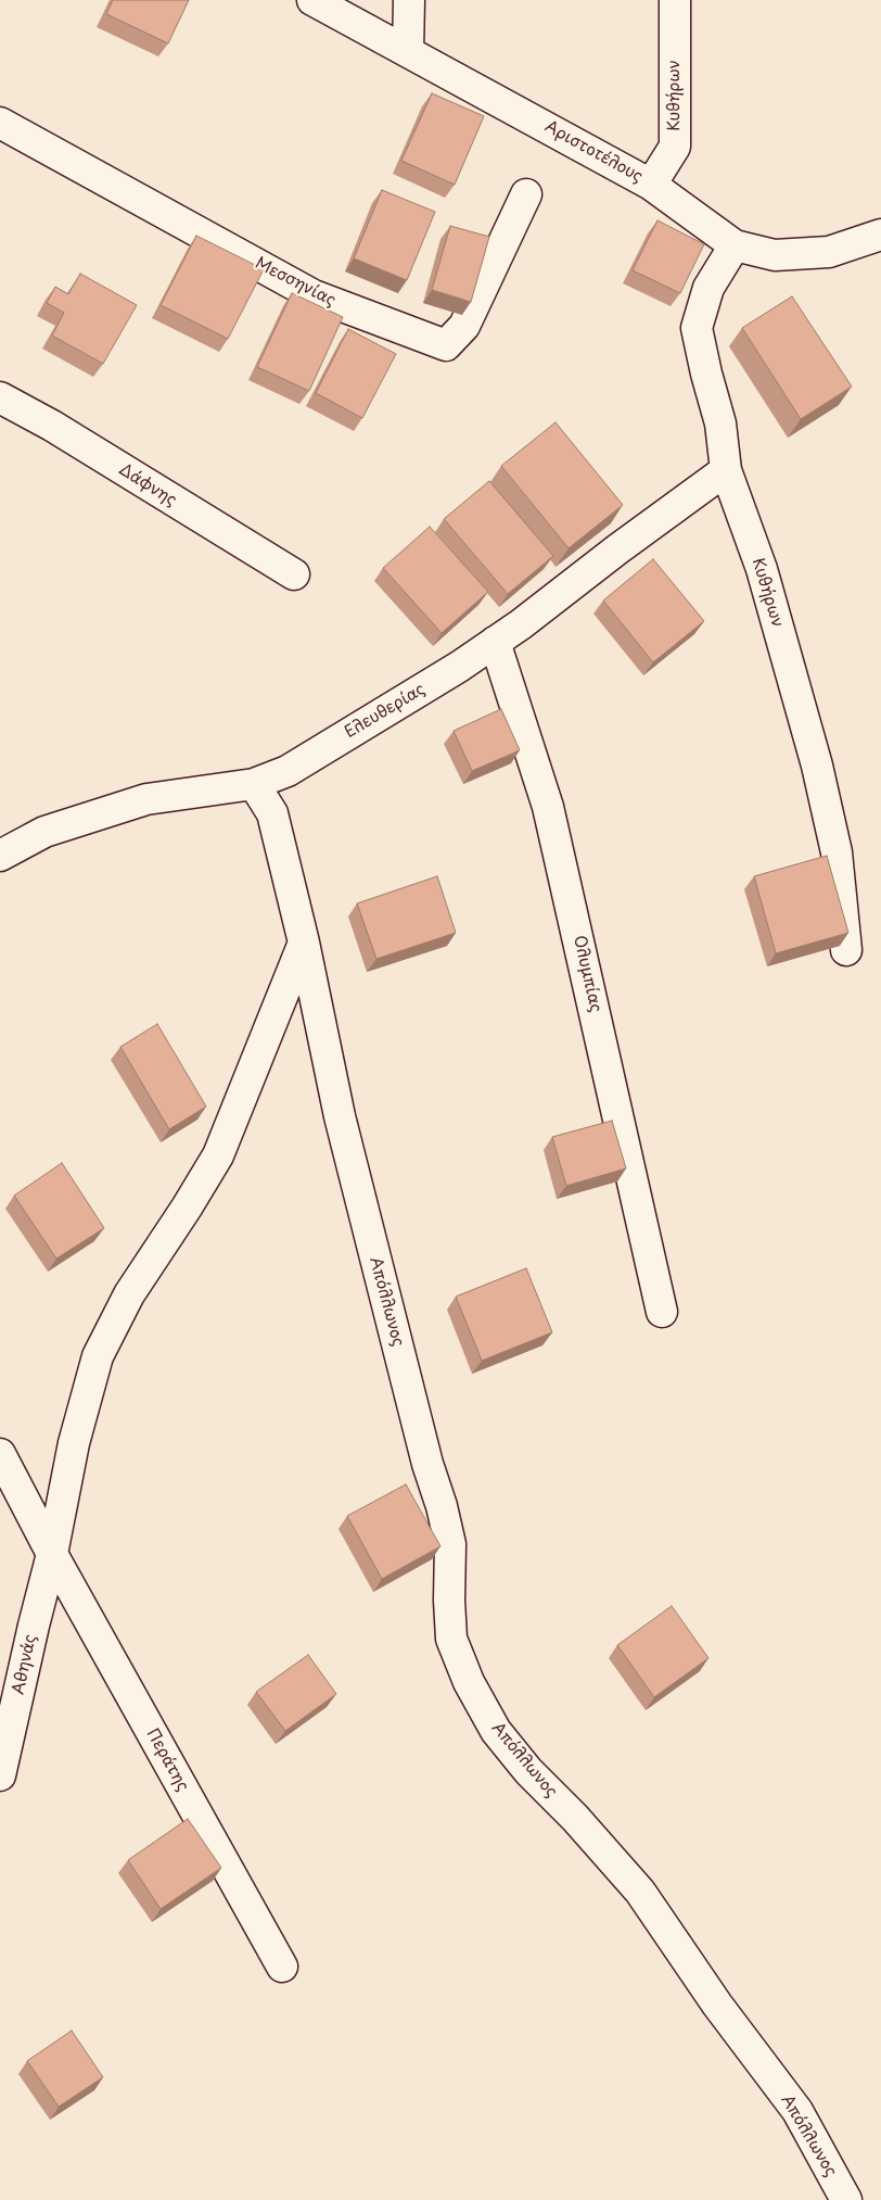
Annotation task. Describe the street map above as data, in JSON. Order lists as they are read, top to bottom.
{
  "streets": {
    "street": [
      "Κυθήρων",
      "Αριστοτέλους",
      "Μεσσηνίας",
      "Δάφνης",
      "Ελευθερίας",
      "Ολυμπίας",
      "Απόλλωνος",
      "Αθηνάς",
      "Περάτης"
    ]
  },
  "crossings": [
    ["Κυθήρων", "Αριστοτέλους"],
    ["Κυθήρων", "Ελευθερίας"],
    ["Ελευθερίας", "Ολυμπίας"],
    ["Ελευθερίας", "Απόλλωνος"],
    ["Αθηνάς", "Περάτης"]
  ]
}
